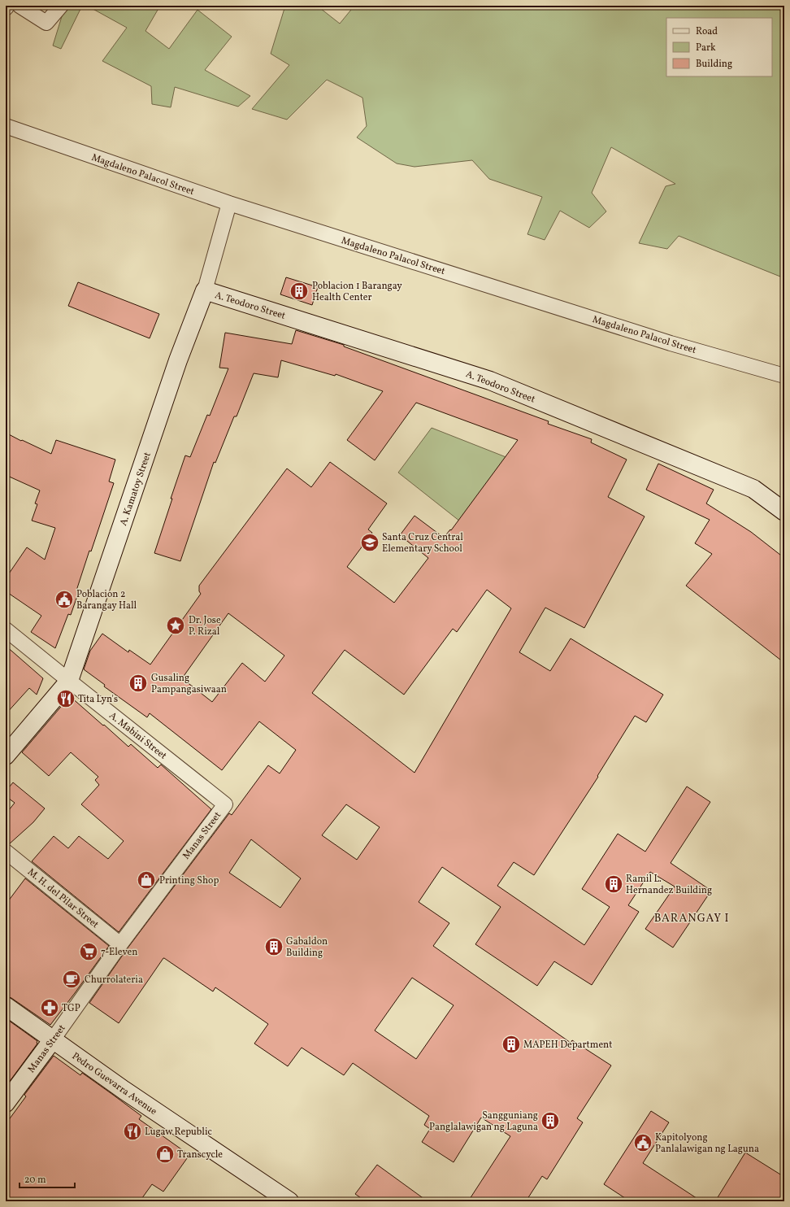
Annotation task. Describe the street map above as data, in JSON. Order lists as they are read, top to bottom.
{
  "streets": {
    "street": [
      "Magdaleno Palacol Street",
      "A. Teodoro Street",
      "A. Kamatoy Street",
      "A. Mabini Street",
      "Manas Street",
      "M. H. del Pilar Street",
      "Pedro Guevarra Avenue"
    ]
  },
  "crossings": [
    ["Magdaleno Palacol Street", "A. Kamatoy Street"],
    ["A. Teodoro Street", "A. Kamatoy Street"],
    ["A. Kamatoy Street", "A. Mabini Street"],
    ["A. Mabini Street", "Manas Street"],
    ["Manas Street", "M. H. del Pilar Street"],
    ["Manas Street", "Pedro Guevarra Avenue"]
  ],
  "districts": ["BARANGAY I"],
  "places": {
    "building": [
      "Poblacion 1 Barangay Health Center",
      "Gusaling Pampangasiwaan",
      "Ramil L. Hernandez Building",
      "Gabaldon Building",
      "MAPEH Department",
      "Sangguniang Panglalawigan ng Laguna"
    ],
    "school or university": ["Santa Cruz Central Elementary School"],
    "public building": ["Poblacion 2 Barangay Hall", "Kapitolyong Panlalawigan ng Laguna"],
    "place": ["Dr. Jose P. Rizal"],
    "restaurant": ["Tita Lyn's", "Lugaw Republic"],
    "shop": ["Printing Shop", "Transcycle"],
    "supermarket": ["7-Eleven"],
    "cafe": ["Churrolateria"],
    "pharmacy": ["TGP"]
  },
  "legend": ["Road", "Park", "Building"],
  "scale_bar": "20 m"
}
